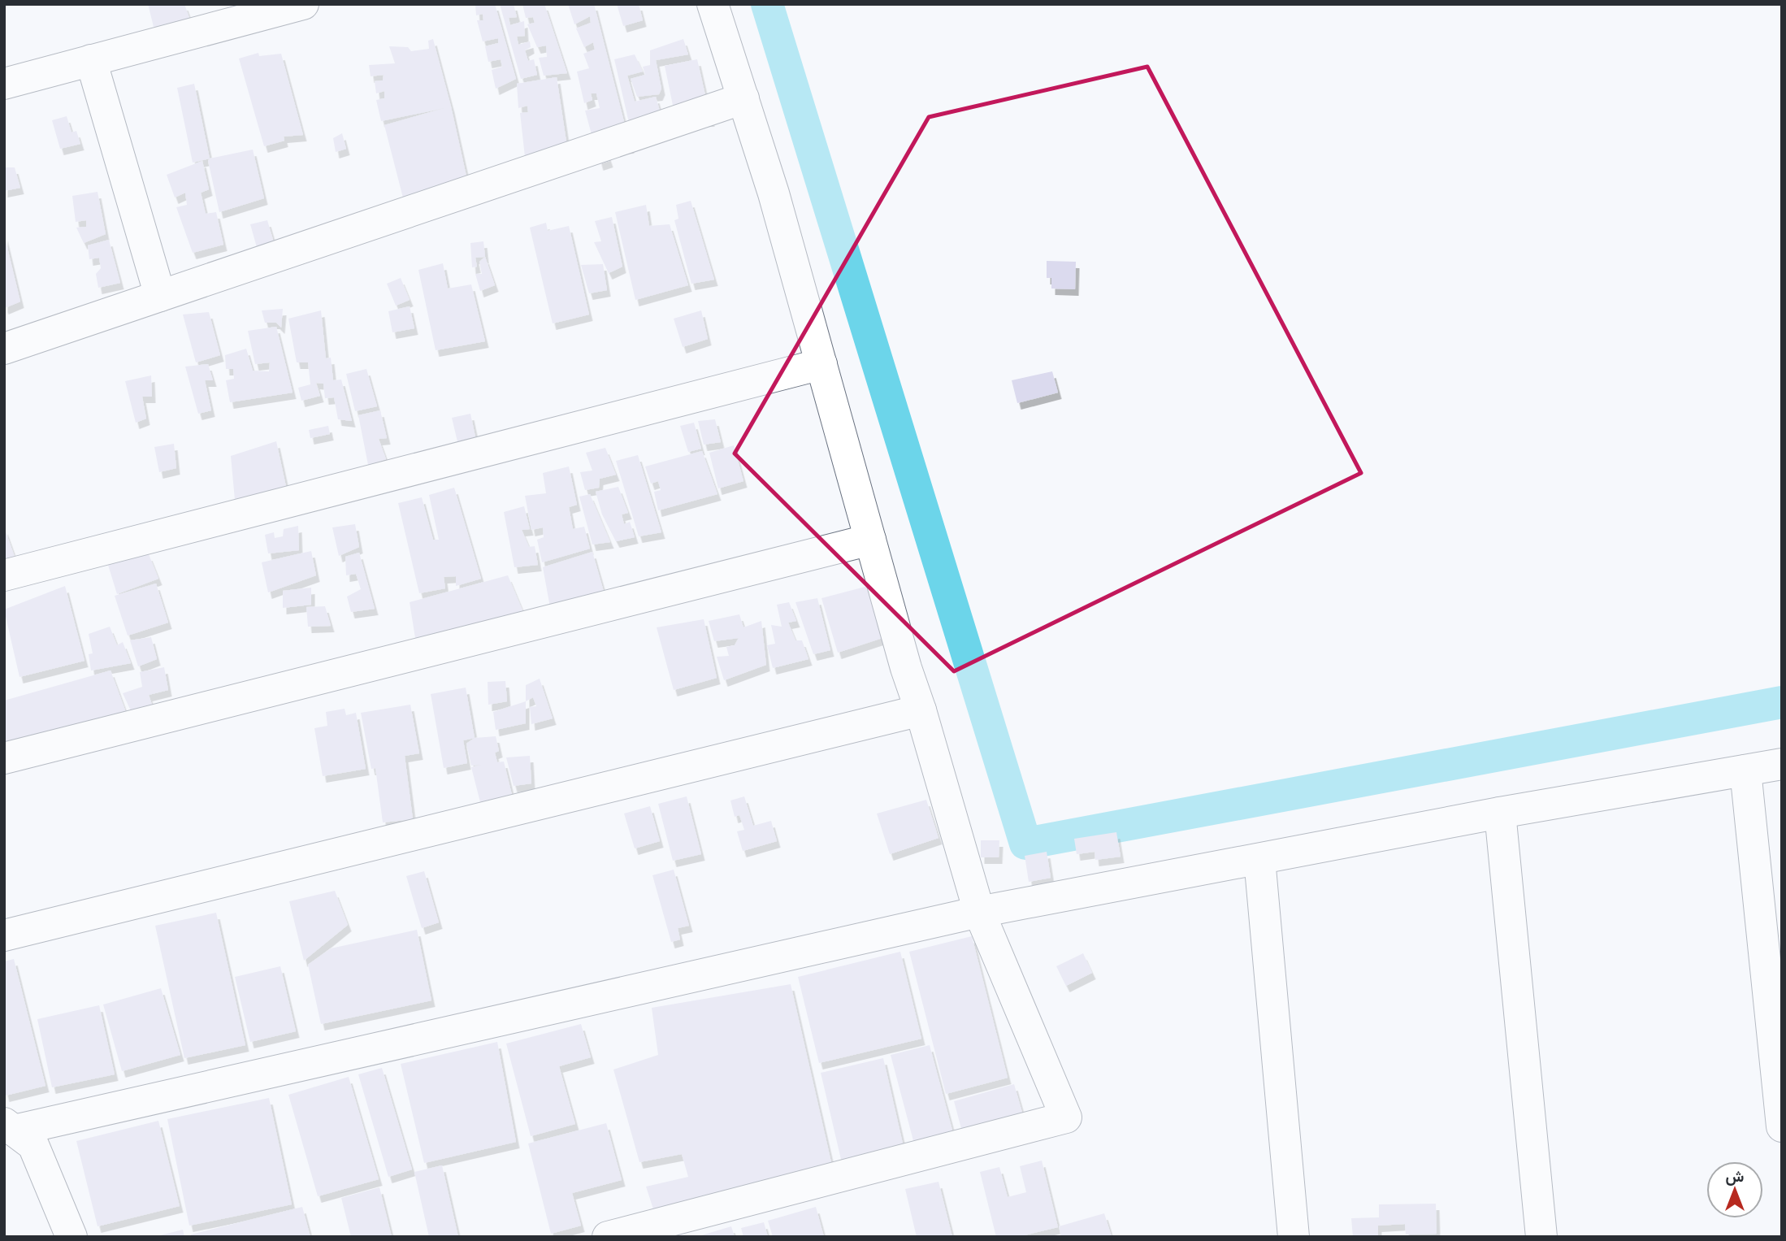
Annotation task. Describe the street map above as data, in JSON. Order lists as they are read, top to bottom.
{
  "north": "top"
}
